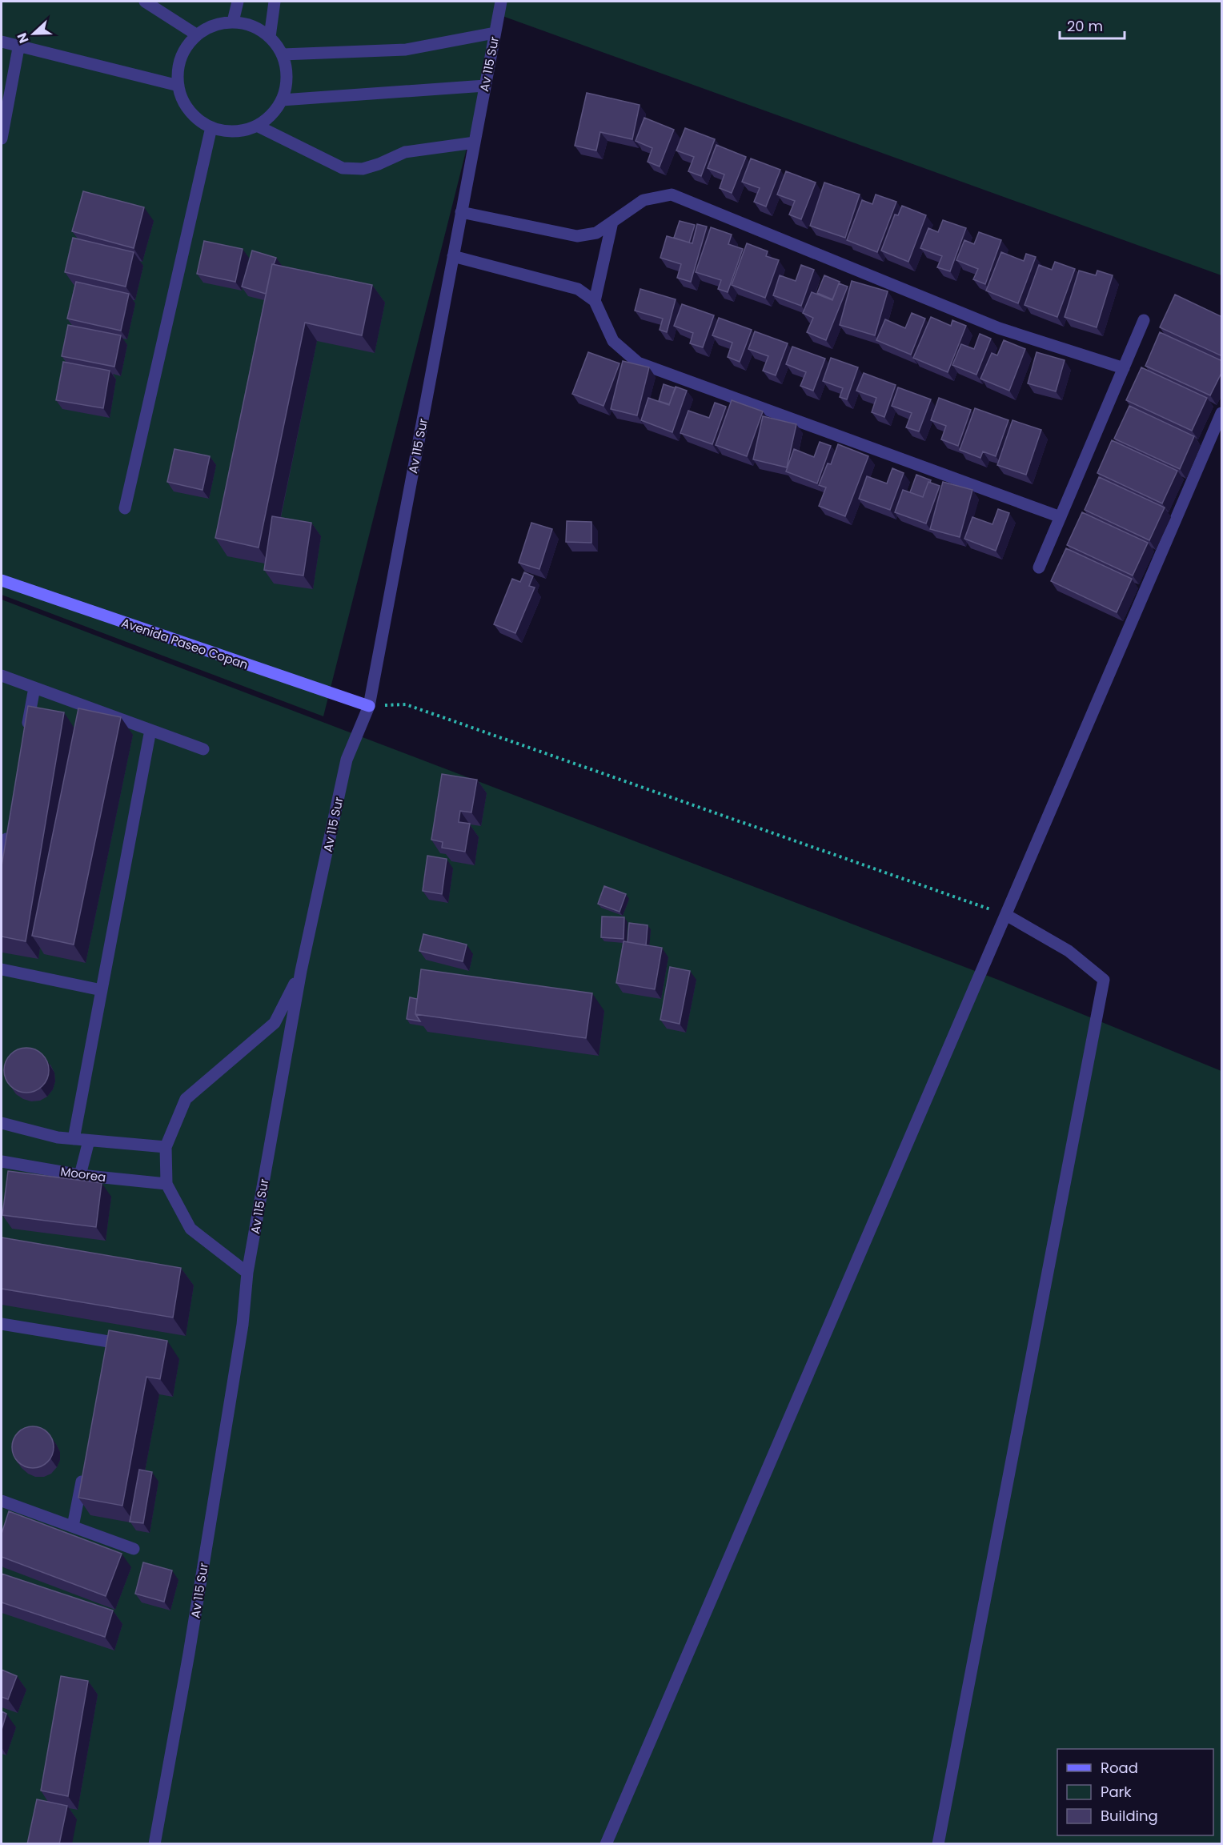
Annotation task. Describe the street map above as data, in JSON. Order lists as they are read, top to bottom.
{
  "streets": {
    "main road": ["Avenida Paseo Copan"],
    "street": ["Av 115 Sur", "Moorea"]
  },
  "crossings": [
    ["Av 115 Sur", "Avenida Paseo Copan"]
  ],
  "legend": ["Road", "Park", "Building"],
  "scale_bar": "20 m",
  "north": "left"
}
